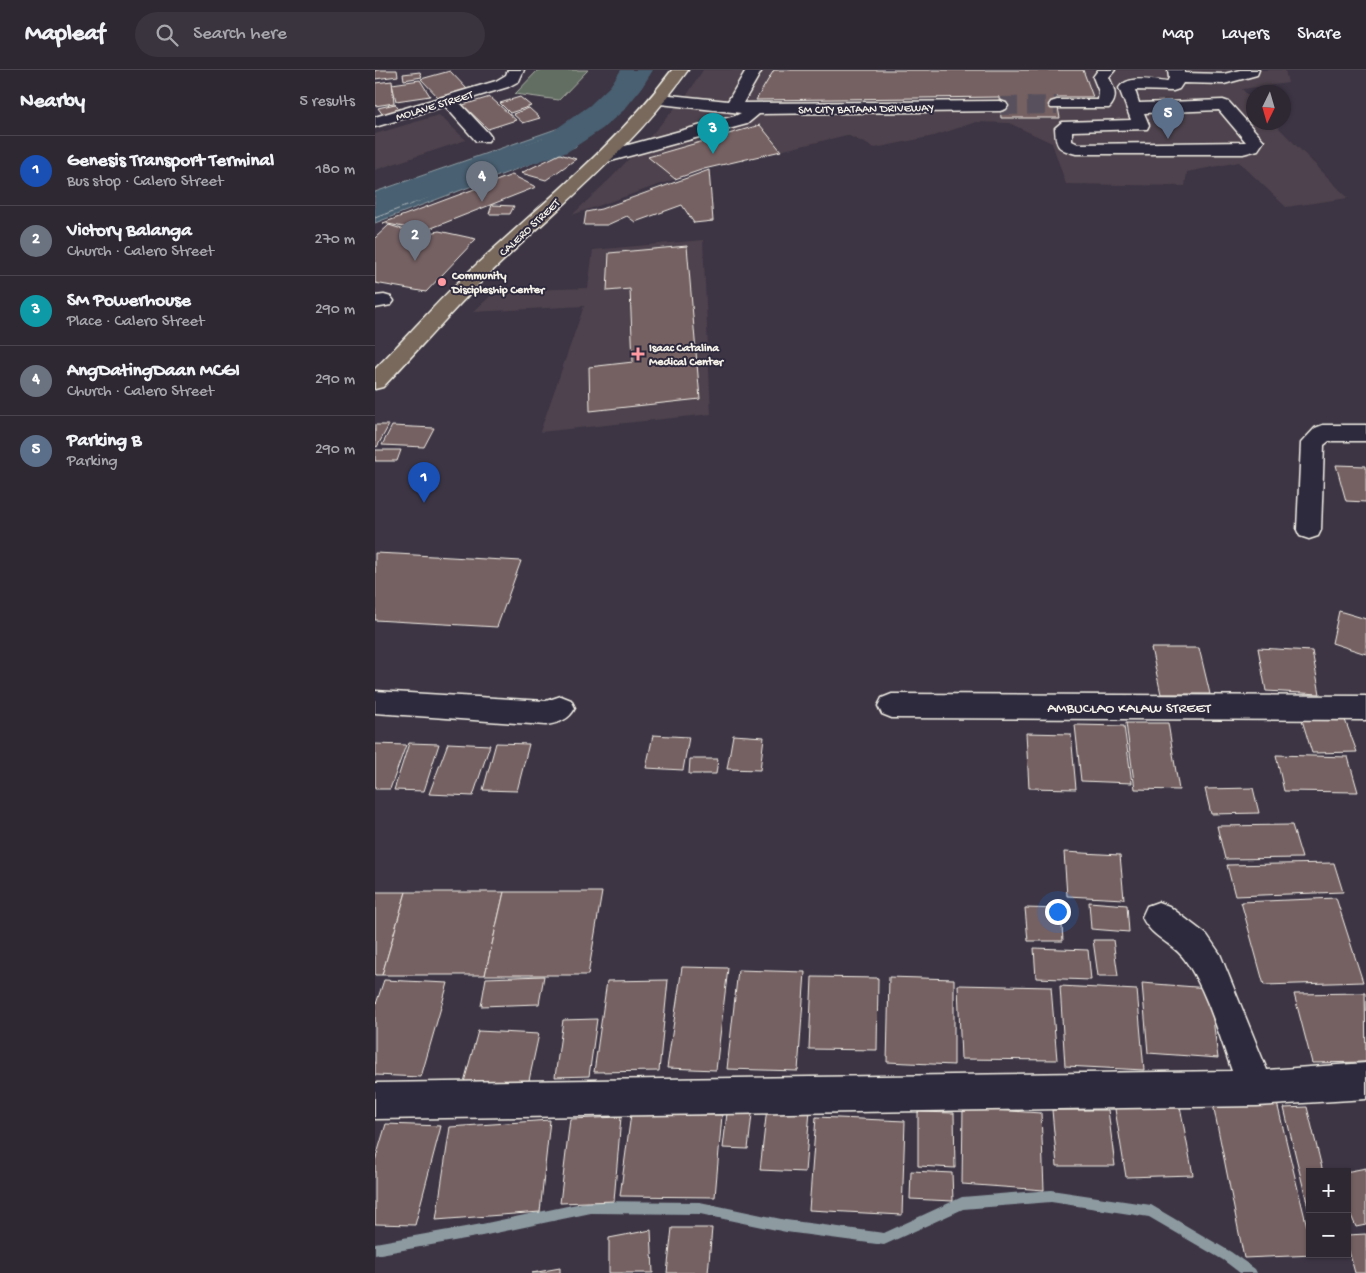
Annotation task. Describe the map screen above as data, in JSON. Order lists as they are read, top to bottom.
{
  "streets": {
    "main road": ["CALERO STREET"],
    "street": ["MOLAVE STREET", "SM CITY BATAAN DRIVEWAY", "AMBUCLAO KALAW STREET"]
  },
  "crossings": [
    ["SM CITY BATAAN DRIVEWAY", "CALERO STREET"]
  ],
  "places": {
    "other": ["Community Discipleship Center"],
    "health": ["Isaac Catalina Medical Center"]
  },
  "north": "bottom",
  "page": {
    "header": "Mapleaf",
    "search": "Search here",
    "nav": ["Map", "Layers", "Share"],
    "heading": ["Nearby", "5 results"],
    "pins": [
      "5",
      "3",
      "4",
      "2",
      "1"
    ],
    "list": [
      {
        "mark": "1",
        "name": "Genesis Transport Terminal",
        "note": "Bus stop · Calero Street",
        "value": "180 m"
      },
      {
        "mark": "2",
        "name": "Victory Balanga",
        "note": "Church · Calero Street",
        "value": "270 m"
      },
      {
        "mark": "3",
        "name": "SM Powerhouse",
        "note": "Place · Calero Street",
        "value": "290 m"
      },
      {
        "mark": "4",
        "name": "AngDatingDaan MCGI",
        "note": "Church · Calero Street",
        "value": "290 m"
      },
      {
        "mark": "5",
        "name": "Parking B",
        "note": "Parking",
        "value": "290 m"
      }
    ],
    "map_buttons": ["+", "−"]
  }
}
